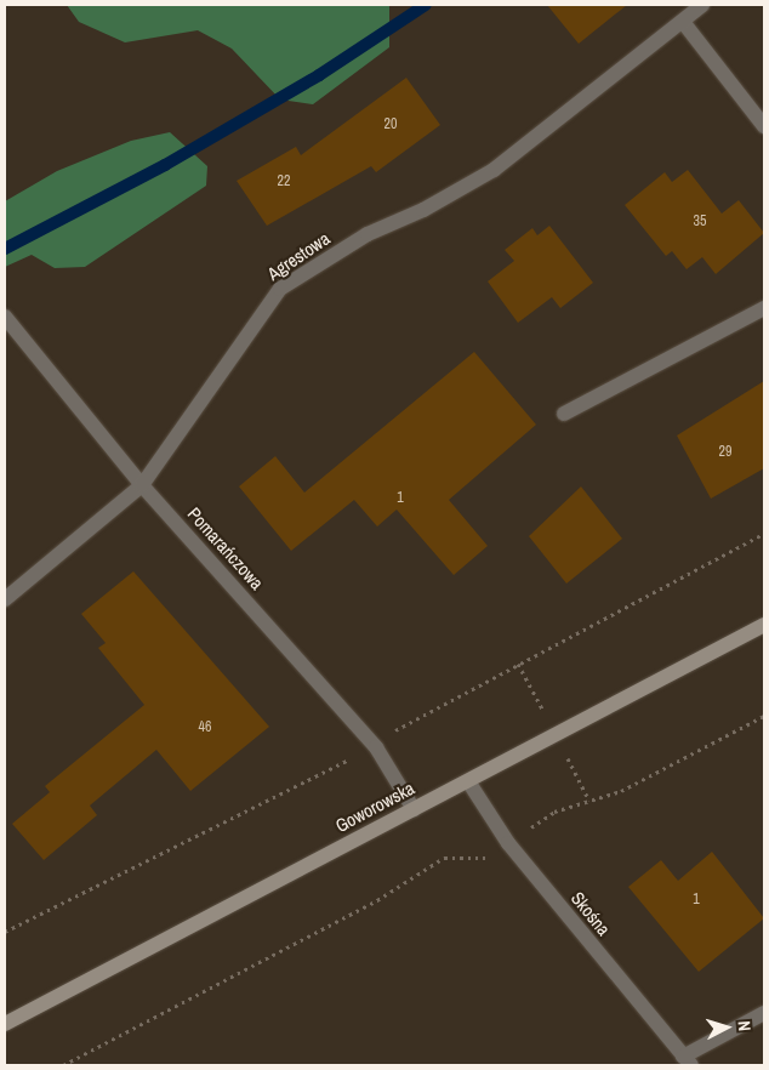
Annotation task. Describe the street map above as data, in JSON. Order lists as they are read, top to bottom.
{
  "streets": {
    "street": [
      "Agrestowa",
      "Pomarańczowa",
      "Goworowska",
      "Skośna"
    ]
  },
  "crossings": [
    ["Agrestowa", "Pomarańczowa"],
    ["Pomarańczowa", "Goworowska"],
    ["Goworowska", "Skośna"]
  ],
  "house_numbers": [
    "20",
    "22",
    "35",
    "29",
    "1",
    "46",
    "1"
  ],
  "north": "right"
}
